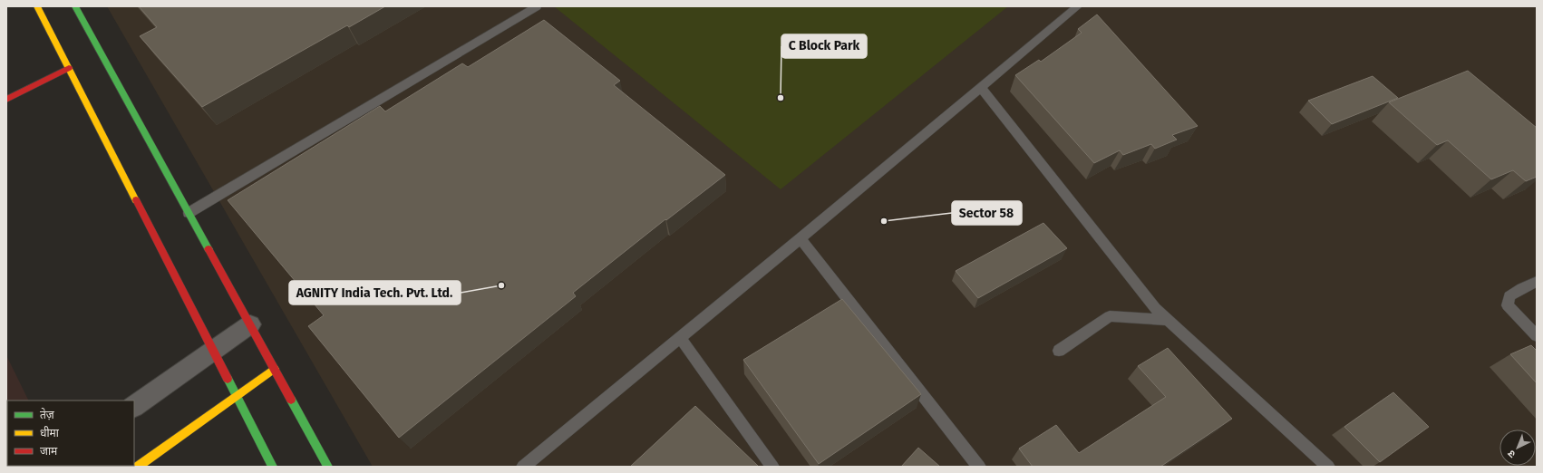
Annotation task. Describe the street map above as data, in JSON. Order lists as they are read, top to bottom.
{
  "places": ["C Block Park", "Sector 58", "AGNITY India Tech. Pvt. Ltd."],
  "legend": ["तेज़", "धीमा", "जाम"],
  "north": "bottom left"
}
